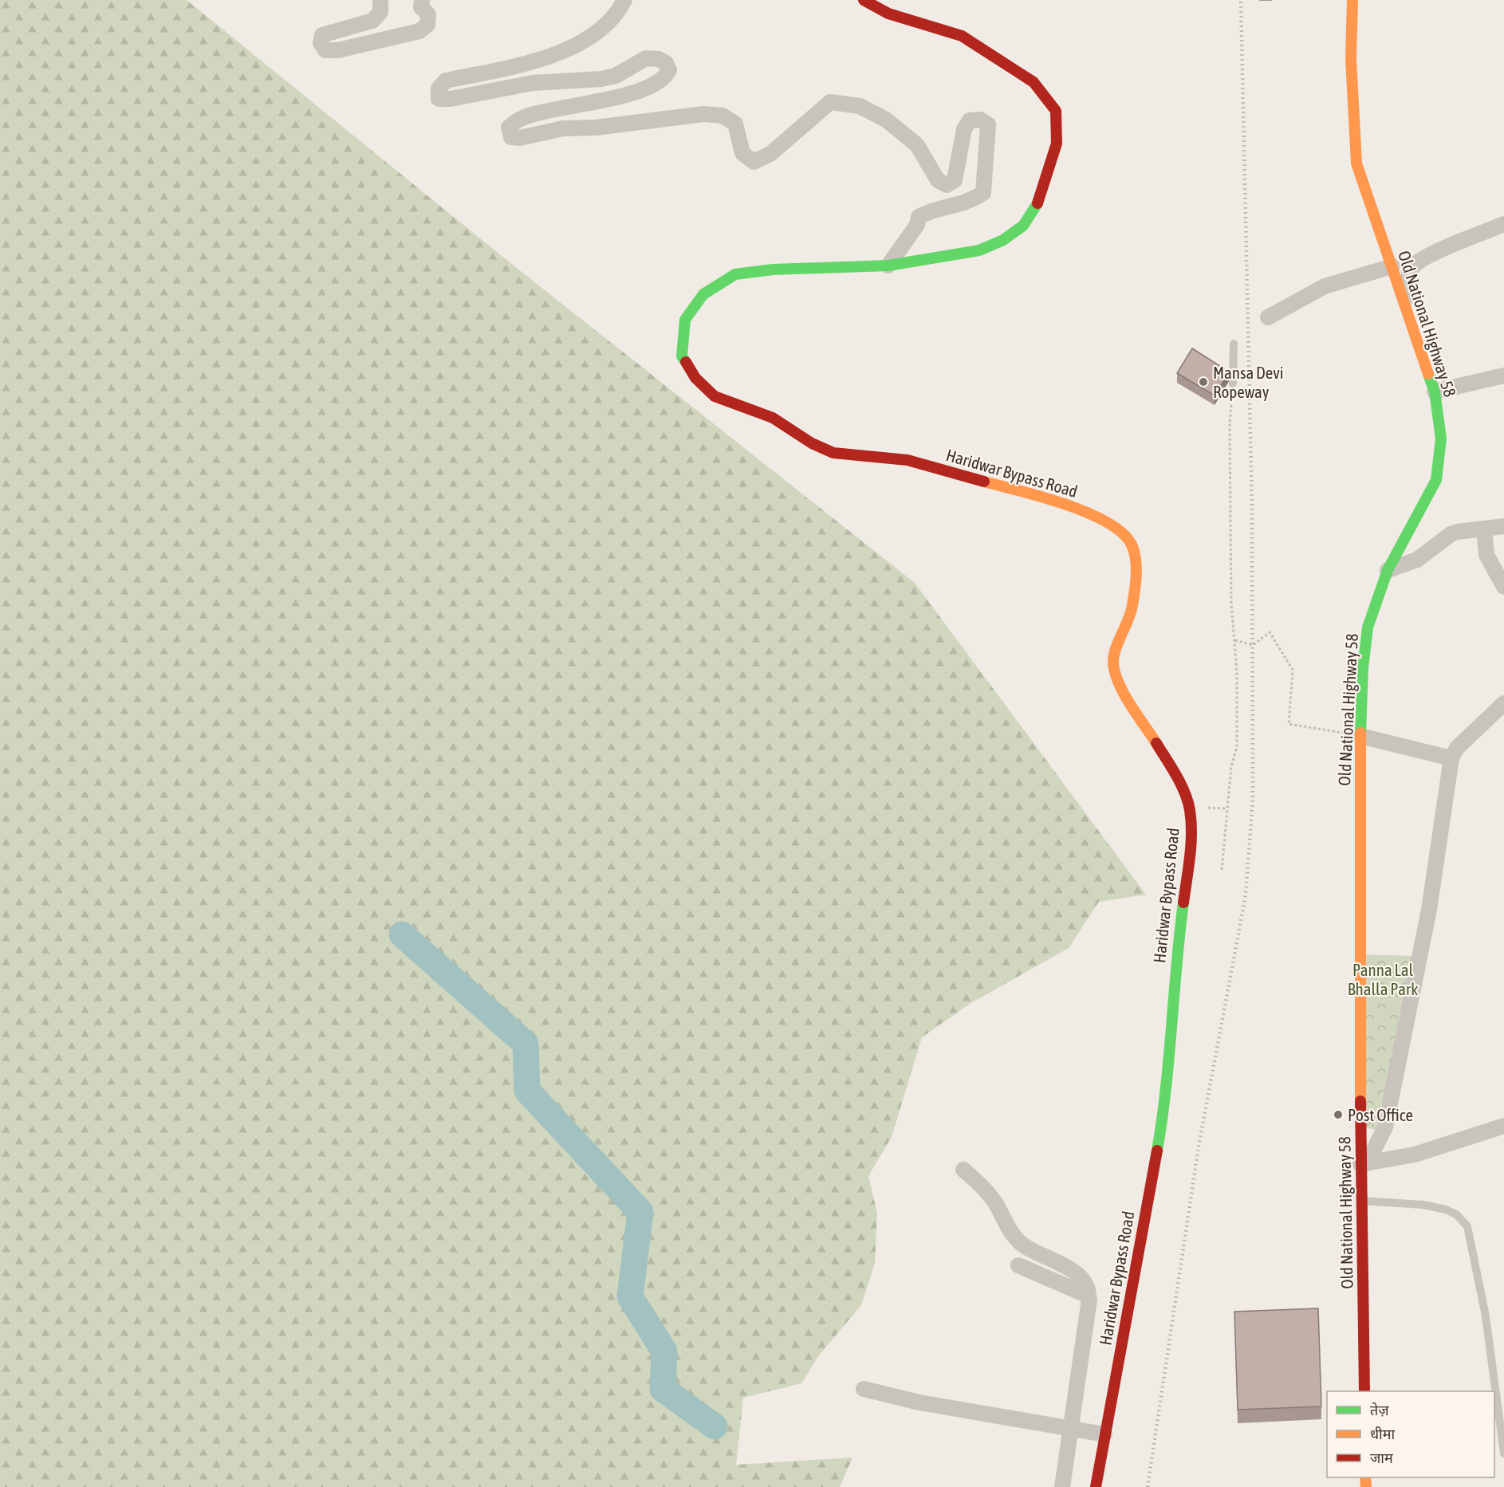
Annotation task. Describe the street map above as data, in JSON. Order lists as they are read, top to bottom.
{
  "streets": {
    "main road": ["Old National Highway 58", "Haridwar Bypass Road"]
  },
  "parks": ["Panna Lal Bhalla Park"],
  "places": ["Mansa Devi Ropeway", "Post Office"],
  "legend": ["तेज़", "धीमा", "जाम"]
}
